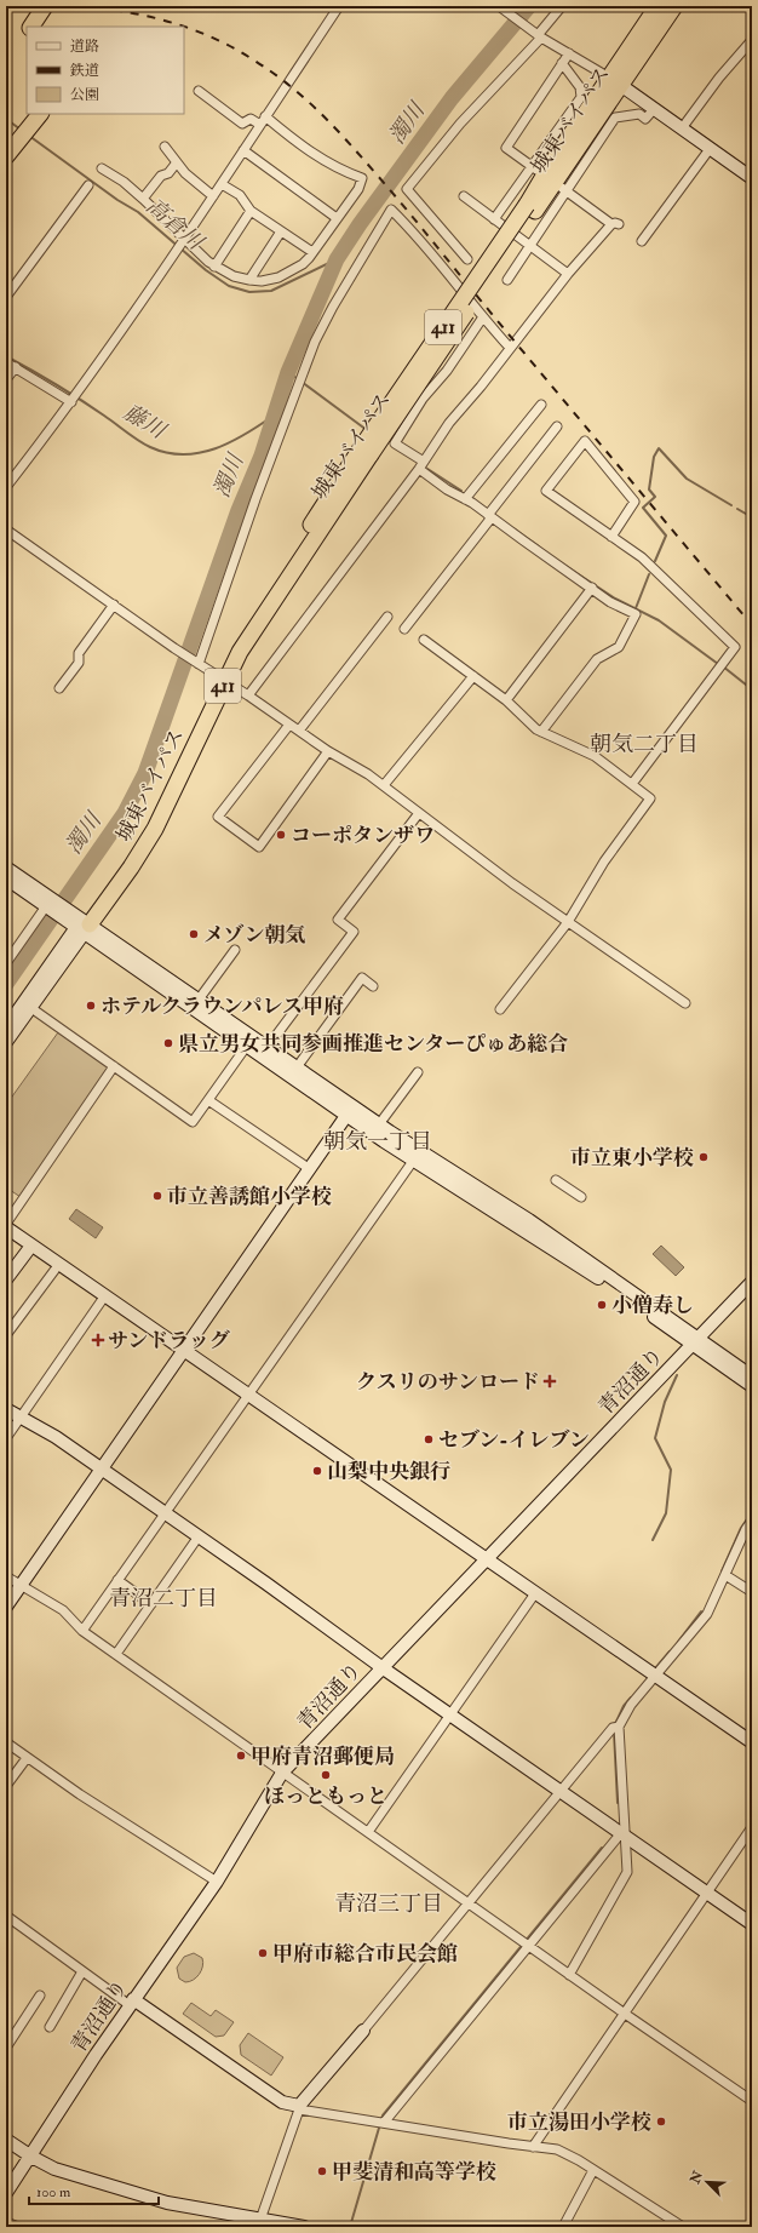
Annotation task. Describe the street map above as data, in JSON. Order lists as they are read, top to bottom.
{
  "streets": {
    "highway": ["城東バイパス", "411"],
    "street": ["青沼通り"]
  },
  "districts": [
    "朝気二丁目",
    "朝気一丁目",
    "青沼二丁目",
    "青沼三丁目"
  ],
  "water": ["濁川", "高倉川", "藤川"],
  "places": {
    "other": [
      "コーポタンザワ",
      "メゾン朝気",
      "ホテルクラウンパレス甲府",
      "県立男女共同参画推進センターぴゅあ総合",
      "市立東小学校",
      "市立善誘館小学校",
      "小僧寿し",
      "セブン-イレブン",
      "山梨中央銀行",
      "甲府青沼郵便局",
      "ほっともっと",
      "甲府市総合市民会館",
      "市立湯田小学校",
      "甲斐清和高等学校"
    ],
    "health": ["サンドラッグ", "クスリのサンロード"]
  },
  "legend": ["道路", "鉄道", "公園"],
  "scale_bar": "100 m",
  "north": "top left"
}
